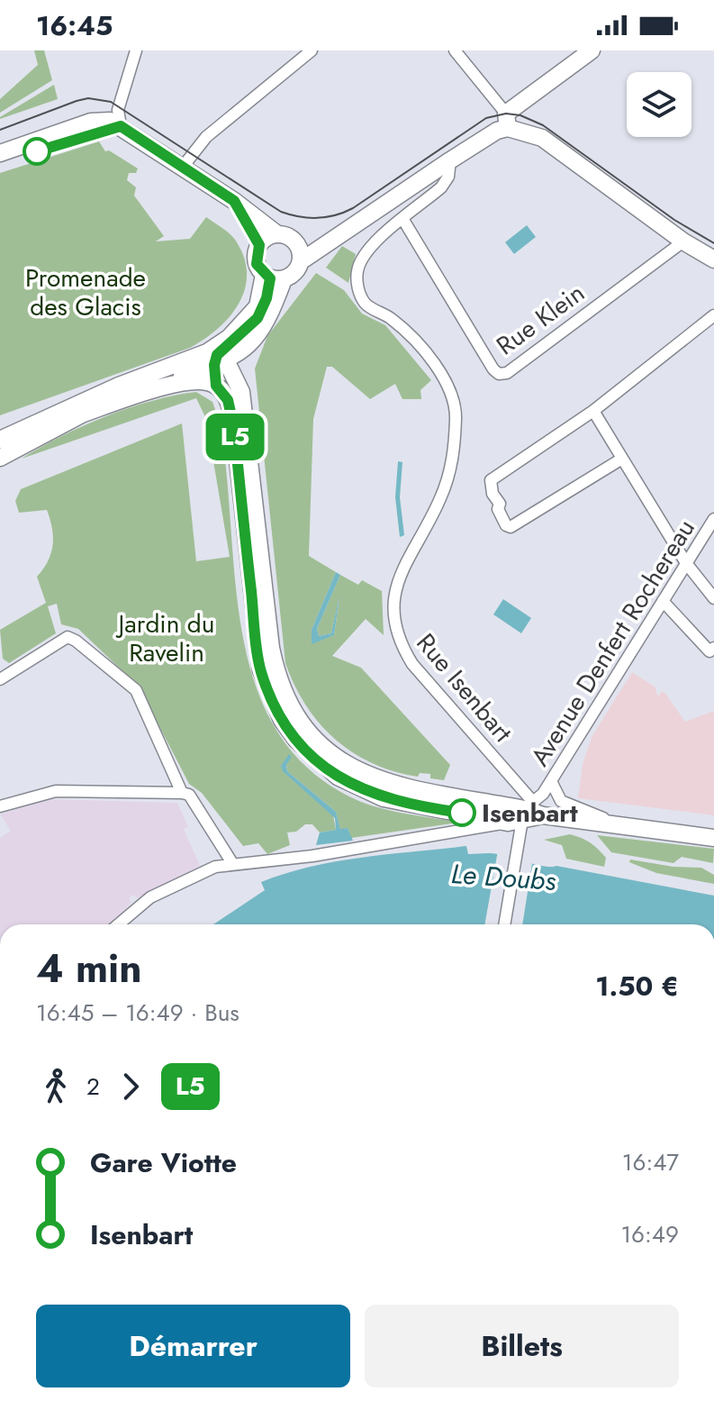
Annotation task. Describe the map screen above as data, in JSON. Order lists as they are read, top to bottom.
{
  "streets": {
    "street": ["Rue Klein", "Avenue Denfert Rochereau", "Rue Isenbart"]
  },
  "crossings": [
    ["Rue Klein", "Rue Isenbart"],
    ["Avenue Denfert Rochereau", "Rue Isenbart"]
  ],
  "water": ["Le Doubs"],
  "parks": ["Promenade des Glacis", "Jardin du Ravelin"],
  "places": ["Isenbart"],
  "lines": ["bus line L5"],
  "page": {
    "status": "16:45",
    "on_map": "L5",
    "heading": ["4 min", "16:45 – 16:49 · Bus", "1.50 €"],
    "legs": ["2", "L5"],
    "list": [
      {
        "name": "Gare Viotte",
        "value": "16:47"
      },
      {
        "name": "Isenbart",
        "value": "16:49"
      }
    ],
    "buttons": ["Démarrer", "Billets"]
  }
}
